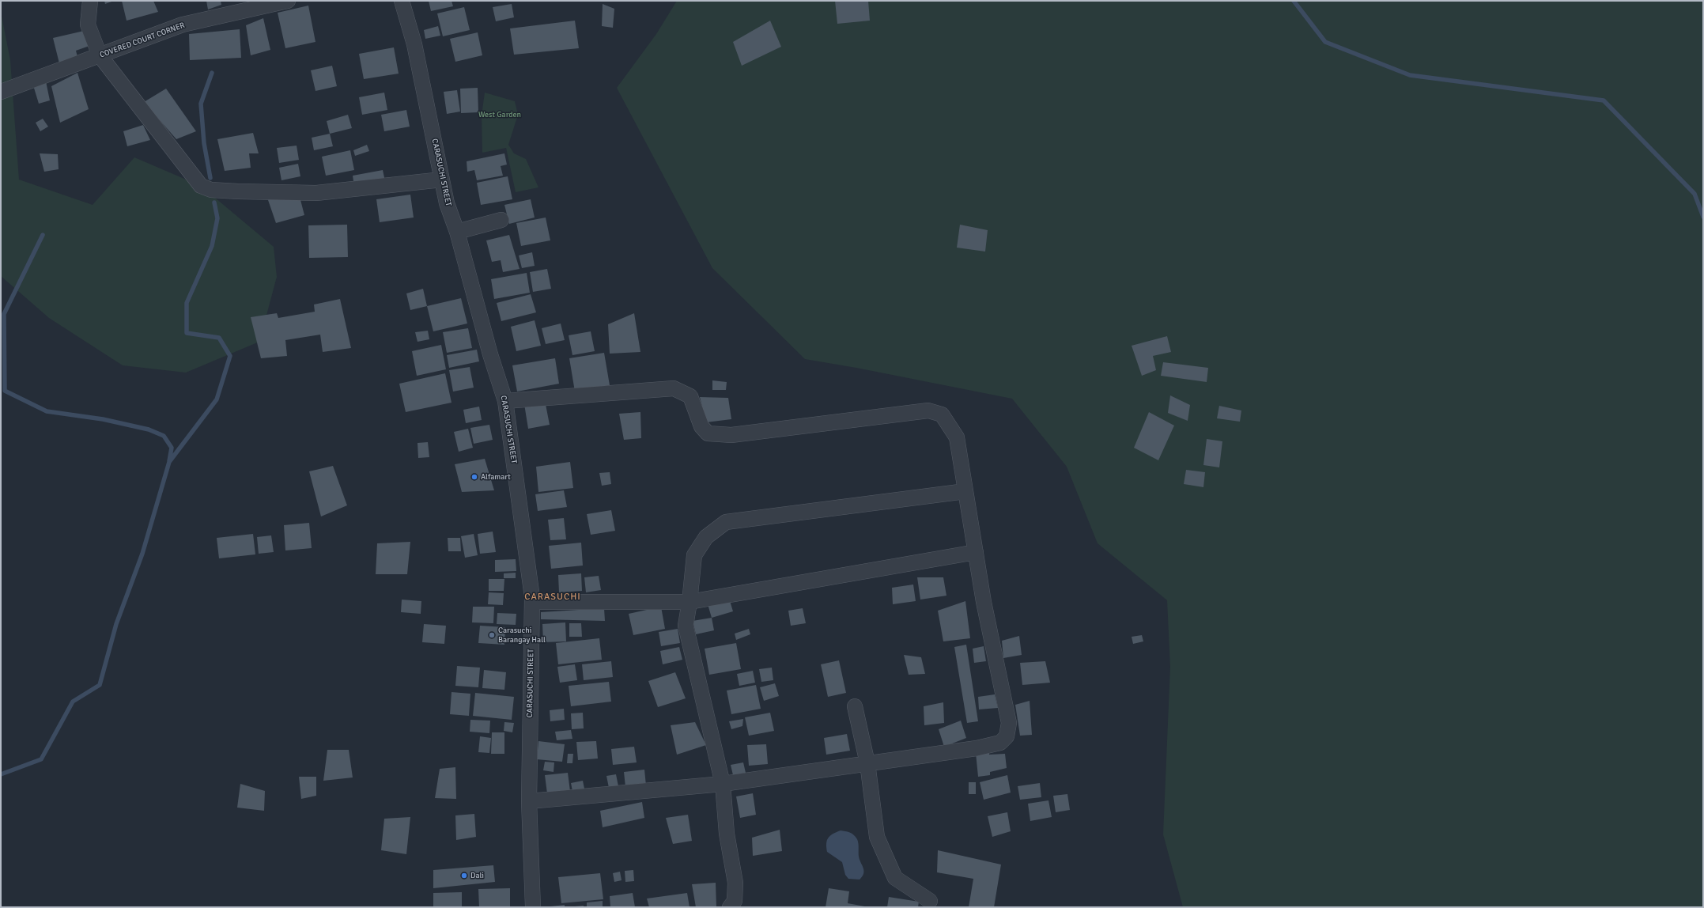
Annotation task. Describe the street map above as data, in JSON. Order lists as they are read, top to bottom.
{
  "streets": {
    "street": ["COVERED COURT CORNER", "CARASUCHI STREET"]
  },
  "districts": ["CARASUCHI"],
  "parks": ["West Garden"],
  "places": ["Alfamart", "Carasuchi Barangay Hall", "Dali"]
}
